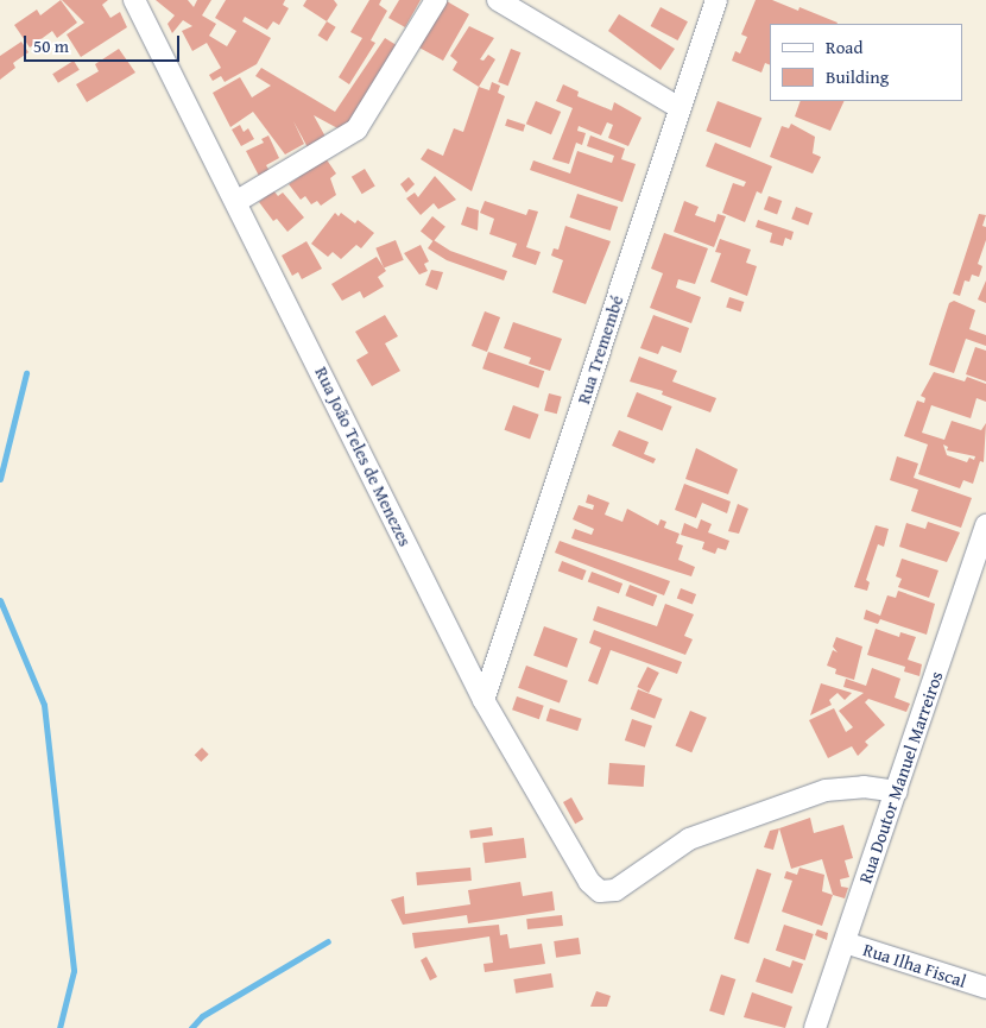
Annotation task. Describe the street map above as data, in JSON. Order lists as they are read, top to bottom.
{
  "streets": {
    "street": [
      "Rua Tremembé",
      "Rua João Teles de Menezes",
      "Rua Doutor Manuel Marreiros",
      "Rua Ilha Fiscal"
    ]
  },
  "crossings": [
    ["Rua Tremembé", "Rua João Teles de Menezes"],
    ["Rua João Teles de Menezes", "Rua Doutor Manuel Marreiros"],
    ["Rua Doutor Manuel Marreiros", "Rua Ilha Fiscal"]
  ],
  "legend": ["Road", "Building"],
  "scale_bar": "50 m"
}
